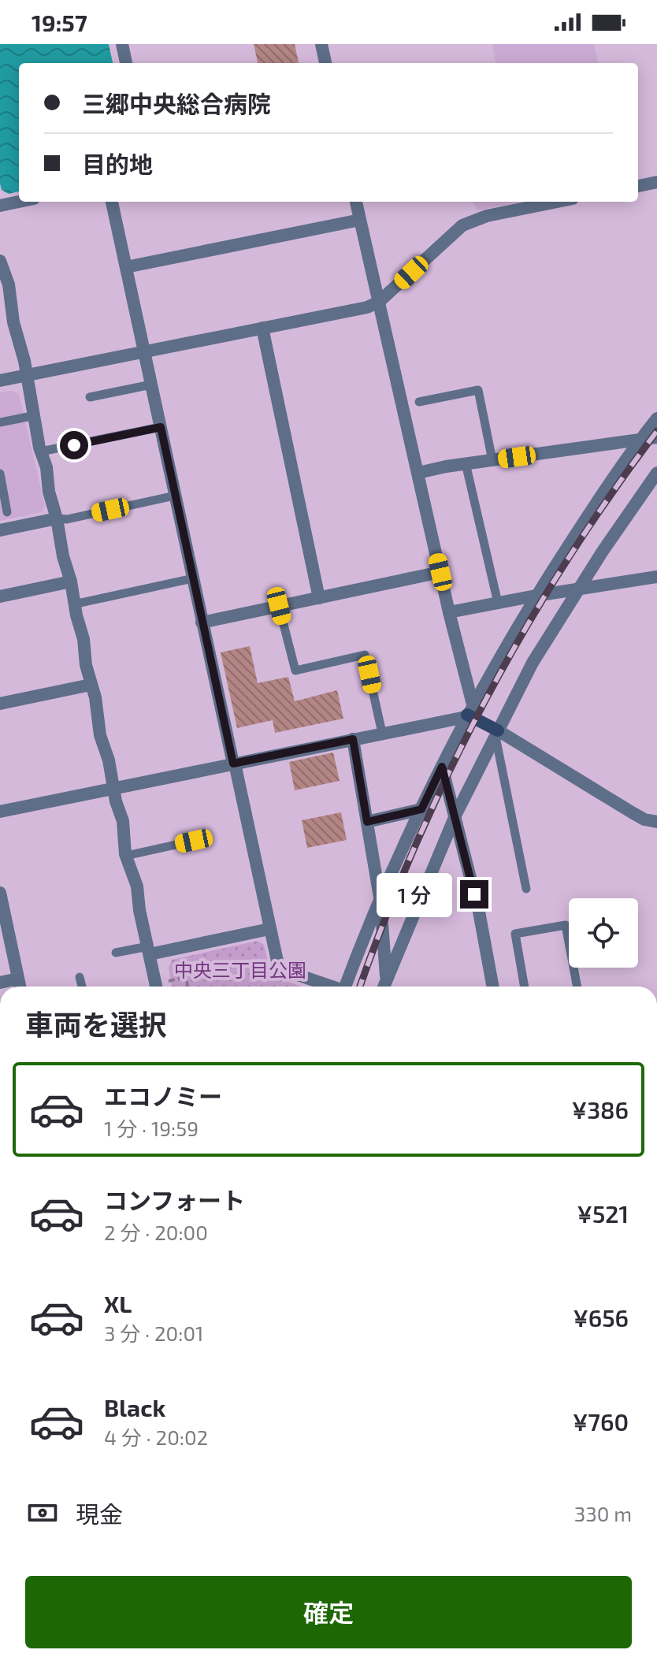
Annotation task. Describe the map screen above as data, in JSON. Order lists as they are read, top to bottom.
{
  "parks": ["中央三丁目公園"],
  "page": {
    "status": "19:57",
    "banner": ["三郷中央総合病院", "目的地"],
    "bubble": "1 分",
    "heading": "車両を選択",
    "list": [
      {
        "name": "エコノミー",
        "note": "1 分 · 19:59",
        "value": "¥386"
      },
      {
        "name": "コンフォート",
        "note": "2 分 · 20:00",
        "value": "¥521"
      },
      {
        "name": "XL",
        "note": "3 分 · 20:01",
        "value": "¥656"
      },
      {
        "name": "Black",
        "note": "4 分 · 20:02",
        "value": "¥760"
      }
    ],
    "pay": ["現金", "330 m"],
    "buttons": "確定"
  }
}
